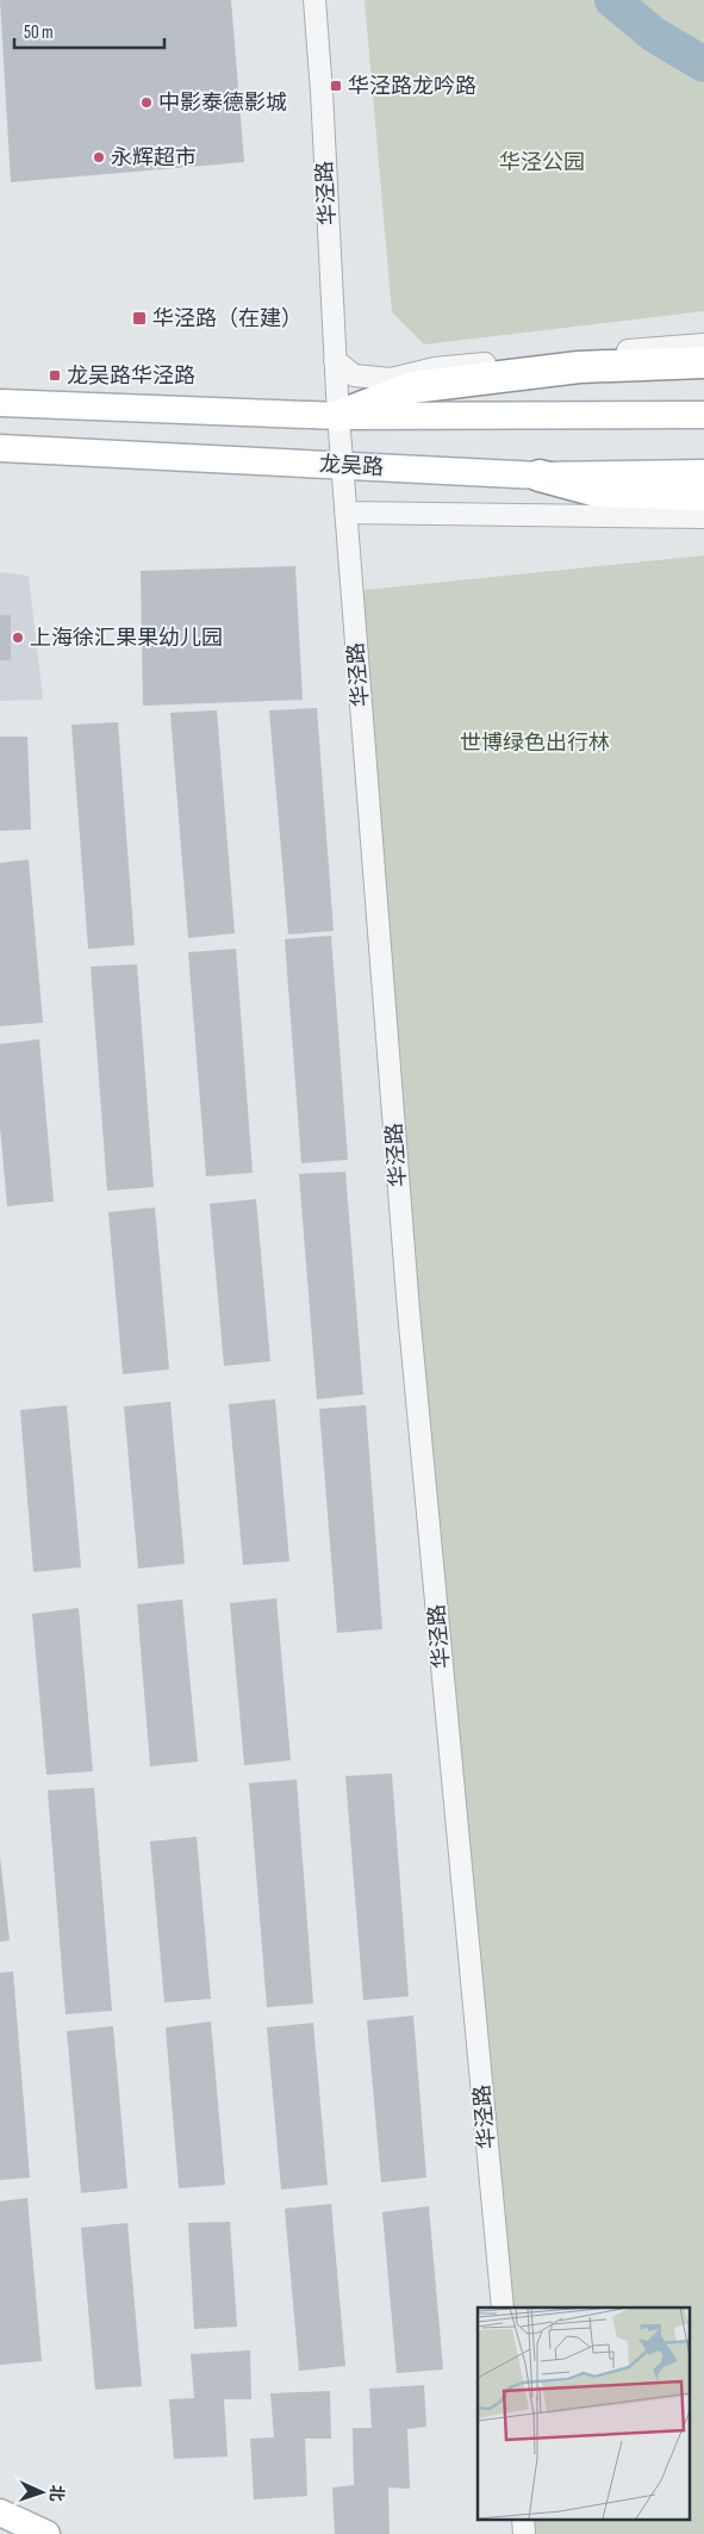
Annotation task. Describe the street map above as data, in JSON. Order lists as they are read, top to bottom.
{
  "streets": {
    "main road": ["龙吴路"],
    "street": ["华泾路"]
  },
  "crossings": [
    ["华泾路", "龙吴路"]
  ],
  "parks": ["华泾公园", "世博绿色出行林"],
  "places": {
    "transit": ["华泾路龙吟路", "华泾路（在建）", "龙吴路华泾路"],
    "other": ["中影泰德影城", "永辉超市", "上海徐汇果果幼儿园"]
  },
  "scale_bar": "50 m",
  "north": "right"
}
